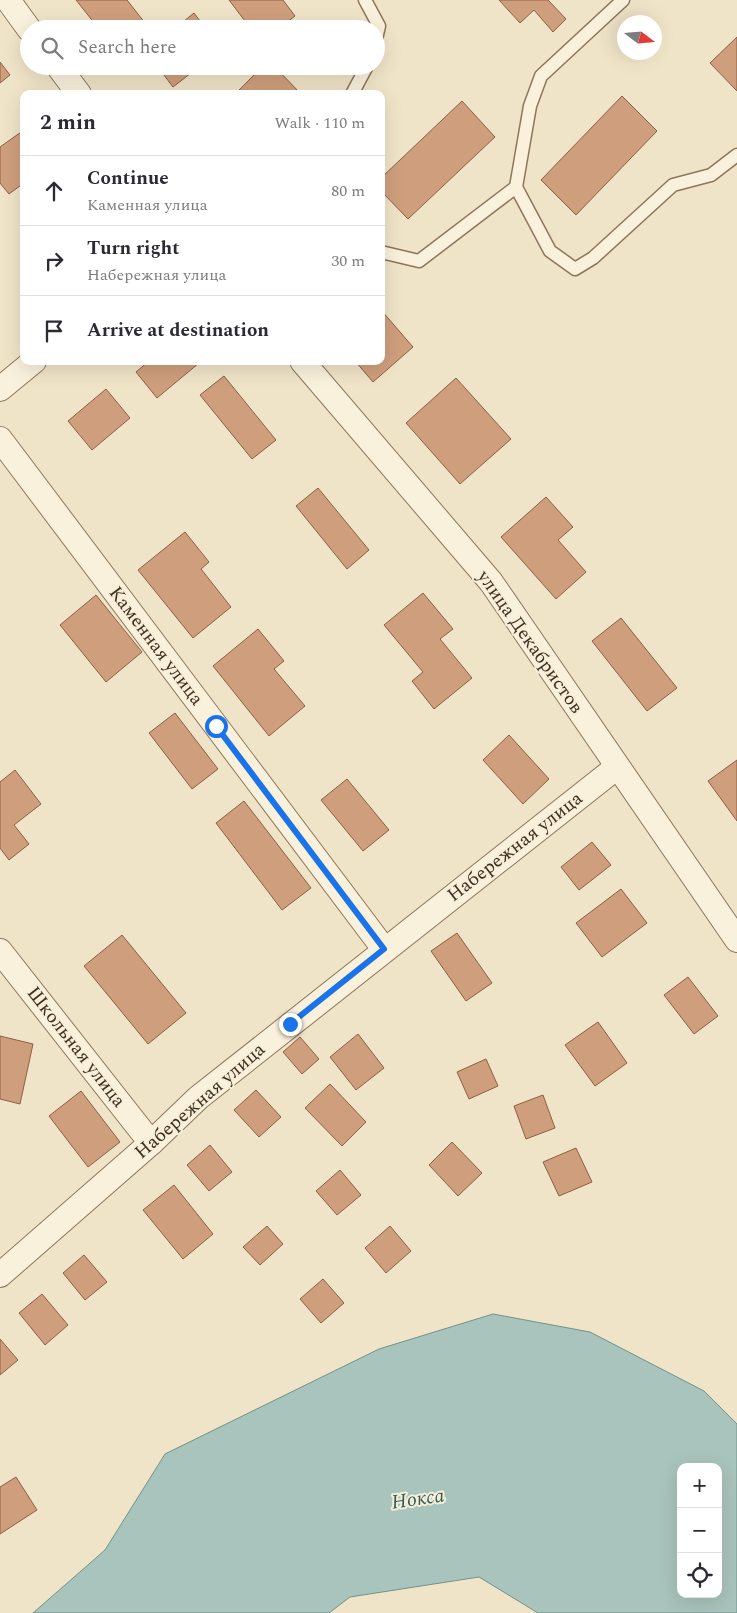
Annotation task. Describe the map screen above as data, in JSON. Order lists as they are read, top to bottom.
{
  "streets": {
    "street": [
      "улица Декабристов",
      "Каменная улица",
      "Набережная улица",
      "Школьная улица"
    ]
  },
  "crossings": [
    ["улица Декабристов", "Набережная улица"],
    ["Каменная улица", "Набережная улица"],
    ["Набережная улица", "Школьная улица"]
  ],
  "water": ["Нокса"],
  "north": "right",
  "page": {
    "search": "Search here",
    "heading": ["2 min", "Walk · 110 m"],
    "list": [
      ["Continue", "Каменная улица", "80 m"],
      ["Turn right", "Набережная улица", "30 m"],
      "Arrive at destination"
    ],
    "map_buttons": ["+", "−"]
  }
}
